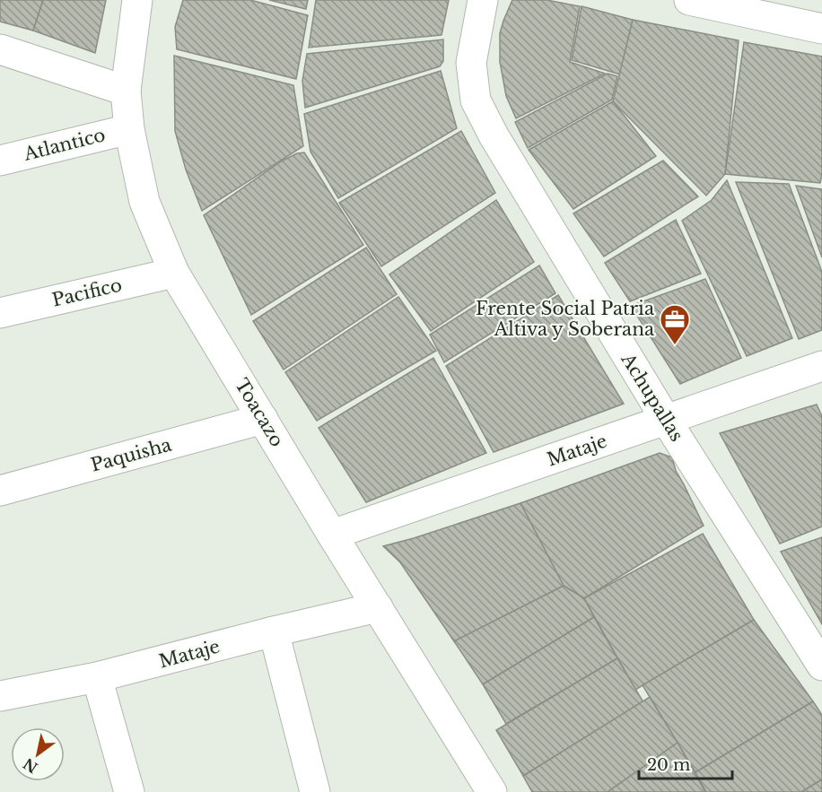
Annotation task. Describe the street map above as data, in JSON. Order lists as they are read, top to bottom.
{
  "streets": {
    "street": [
      "Atlantico",
      "Pacifico",
      "Achupallas",
      "Toacazo",
      "Mataje",
      "Paquisha"
    ]
  },
  "crossings": [
    ["Atlantico", "Toacazo"],
    ["Pacifico", "Toacazo"],
    ["Achupallas", "Mataje"],
    ["Toacazo", "Mataje"],
    ["Toacazo", "Paquisha"]
  ],
  "places": {
    "office": ["Frente Social Patria Altiva y Soberana"]
  },
  "scale_bar": "20 m",
  "north": "bottom left"
}
